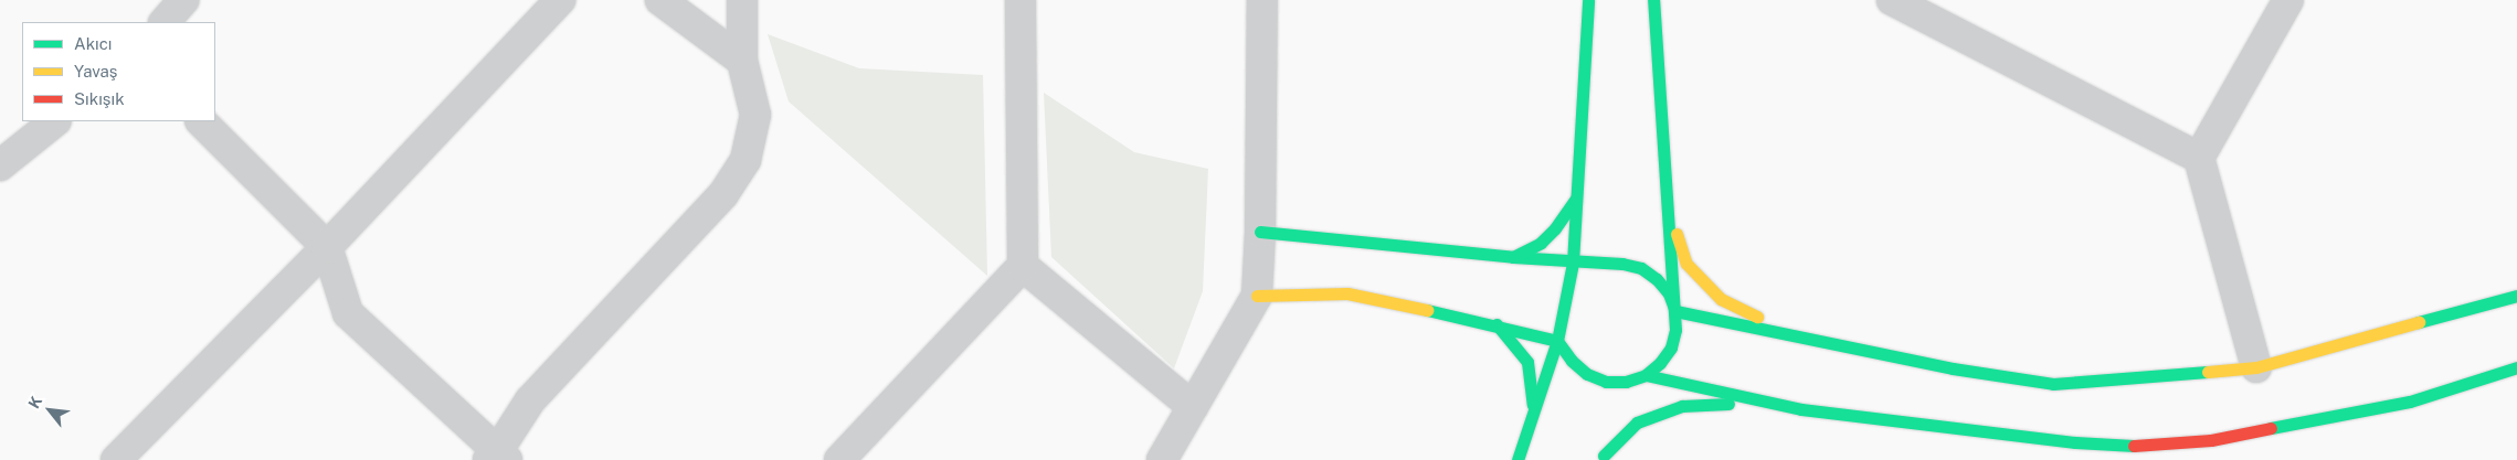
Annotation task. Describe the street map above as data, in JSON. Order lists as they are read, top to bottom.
{
  "legend": ["Akıcı", "Yavaş", "Sıkışık"],
  "north": "top left"
}
